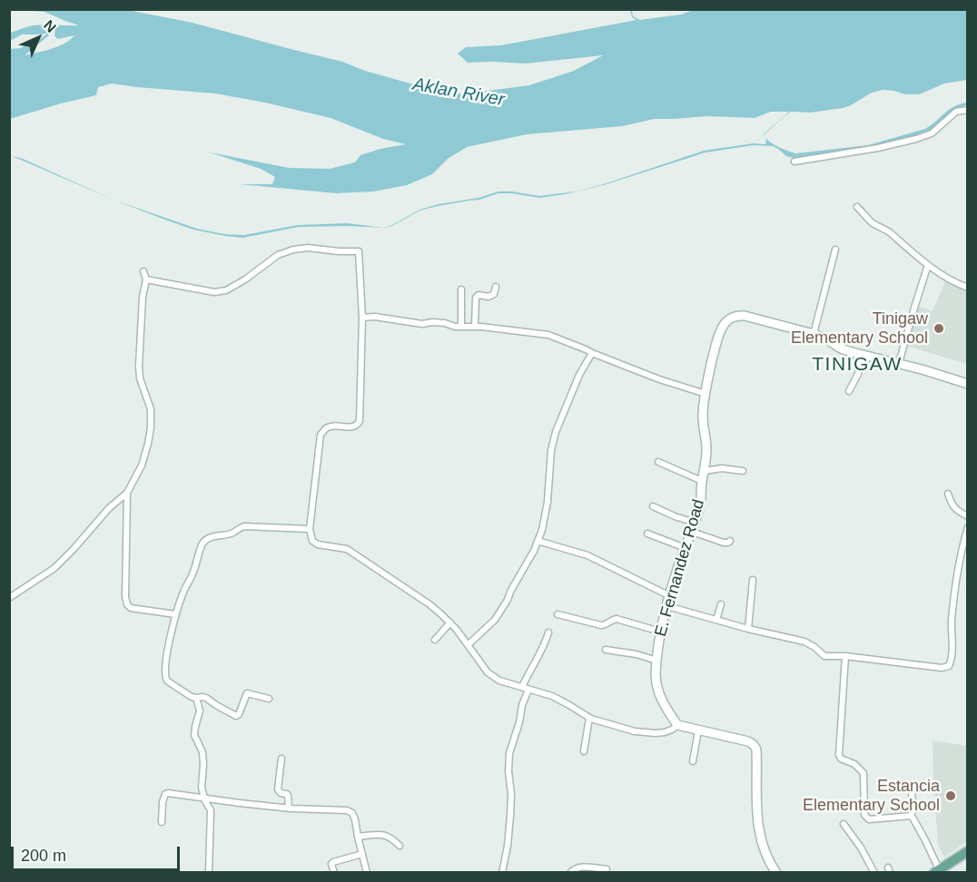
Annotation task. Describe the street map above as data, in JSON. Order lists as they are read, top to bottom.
{
  "streets": {
    "street": ["E. Fernandez Road"]
  },
  "districts": ["TINIGAW"],
  "water": ["Aklan River"],
  "places": ["Tinigaw Elementary School", "Estancia Elementary School"],
  "scale_bar": "200 m",
  "north": "top right"
}
